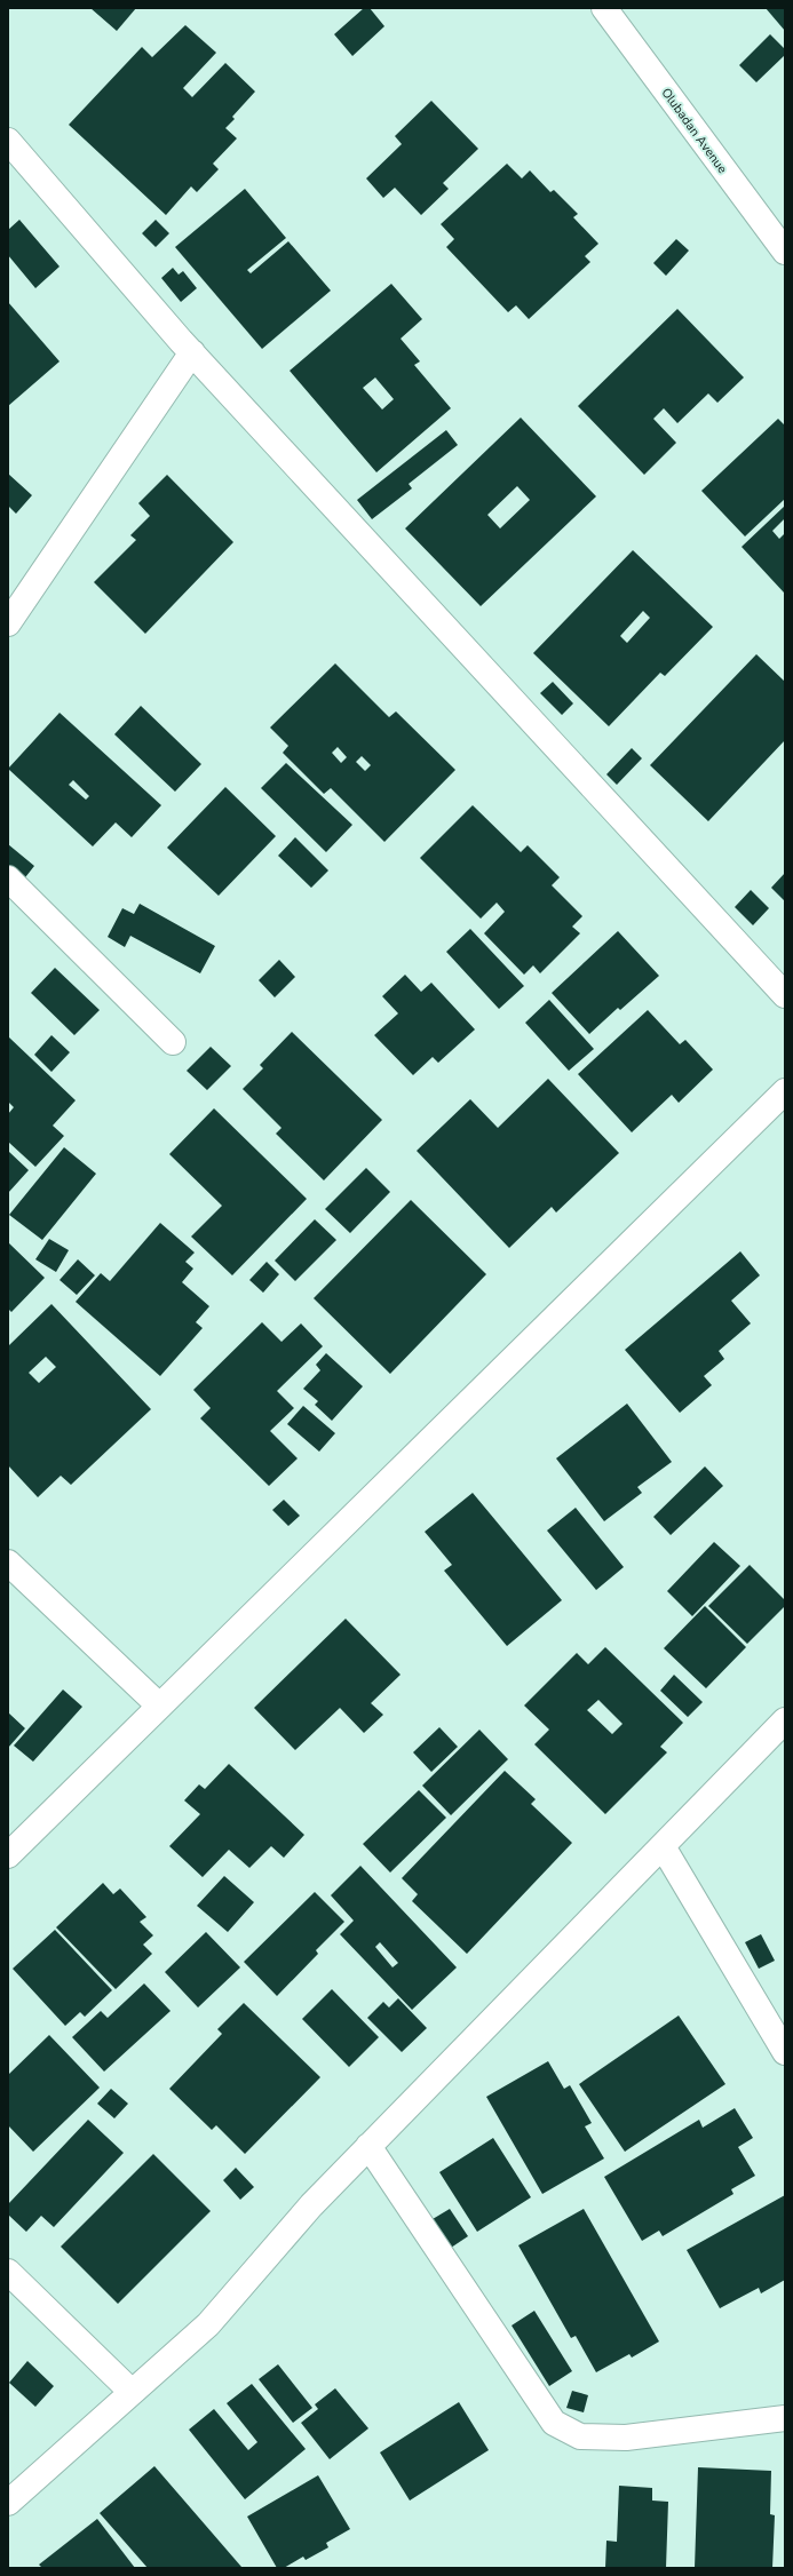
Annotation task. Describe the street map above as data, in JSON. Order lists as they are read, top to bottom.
{
  "streets": {
    "street": ["Olubadan Avenue"]
  }
}
